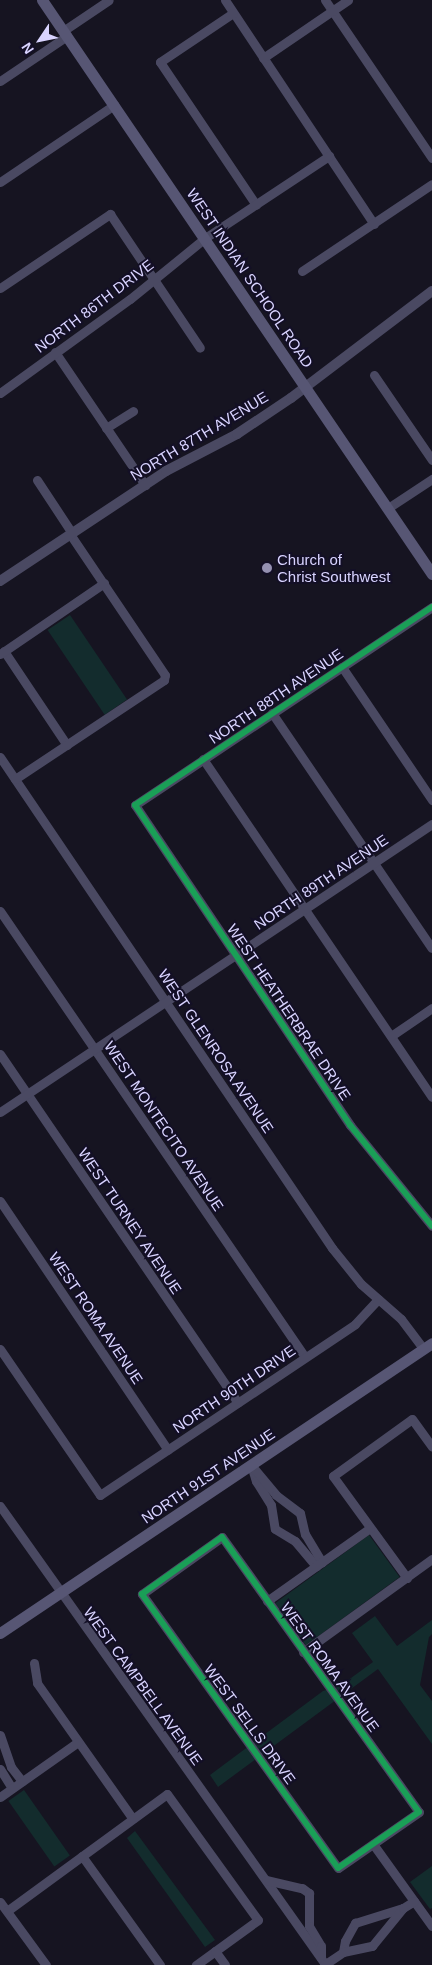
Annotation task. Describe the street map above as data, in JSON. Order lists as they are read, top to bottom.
{
  "streets": {
    "main road": ["WEST INDIAN SCHOOL ROAD", "NORTH 91ST AVENUE"],
    "street": [
      "NORTH 86TH DRIVE",
      "NORTH 87TH AVENUE",
      "NORTH 88TH AVENUE",
      "NORTH 89TH AVENUE",
      "WEST HEATHERBRAE DRIVE",
      "WEST GLENROSA AVENUE",
      "WEST MONTECITO AVENUE",
      "WEST TURNEY AVENUE",
      "WEST ROMA AVENUE",
      "NORTH 90TH DRIVE",
      "WEST CAMPBELL AVENUE",
      "WEST SELLS DRIVE"
    ]
  },
  "crossings": [
    ["WEST INDIAN SCHOOL ROAD", "NORTH 86TH DRIVE"],
    ["WEST INDIAN SCHOOL ROAD", "NORTH 87TH AVENUE"],
    ["NORTH 88TH AVENUE", "WEST HEATHERBRAE DRIVE"],
    ["NORTH 89TH AVENUE", "WEST HEATHERBRAE DRIVE"],
    ["NORTH 89TH AVENUE", "WEST GLENROSA AVENUE"],
    ["NORTH 89TH AVENUE", "WEST MONTECITO AVENUE"],
    ["NORTH 89TH AVENUE", "WEST TURNEY AVENUE"],
    ["WEST GLENROSA AVENUE", "NORTH 90TH DRIVE"],
    ["WEST GLENROSA AVENUE", "NORTH 91ST AVENUE"],
    ["WEST MONTECITO AVENUE", "NORTH 90TH DRIVE"],
    ["WEST TURNEY AVENUE", "NORTH 90TH DRIVE"],
    ["WEST ROMA AVENUE", "NORTH 90TH DRIVE"],
    ["WEST ROMA AVENUE", "WEST SELLS DRIVE"],
    ["NORTH 91ST AVENUE", "WEST CAMPBELL AVENUE"]
  ],
  "places": ["Church of Christ Southwest"],
  "north": "bottom left"
}
